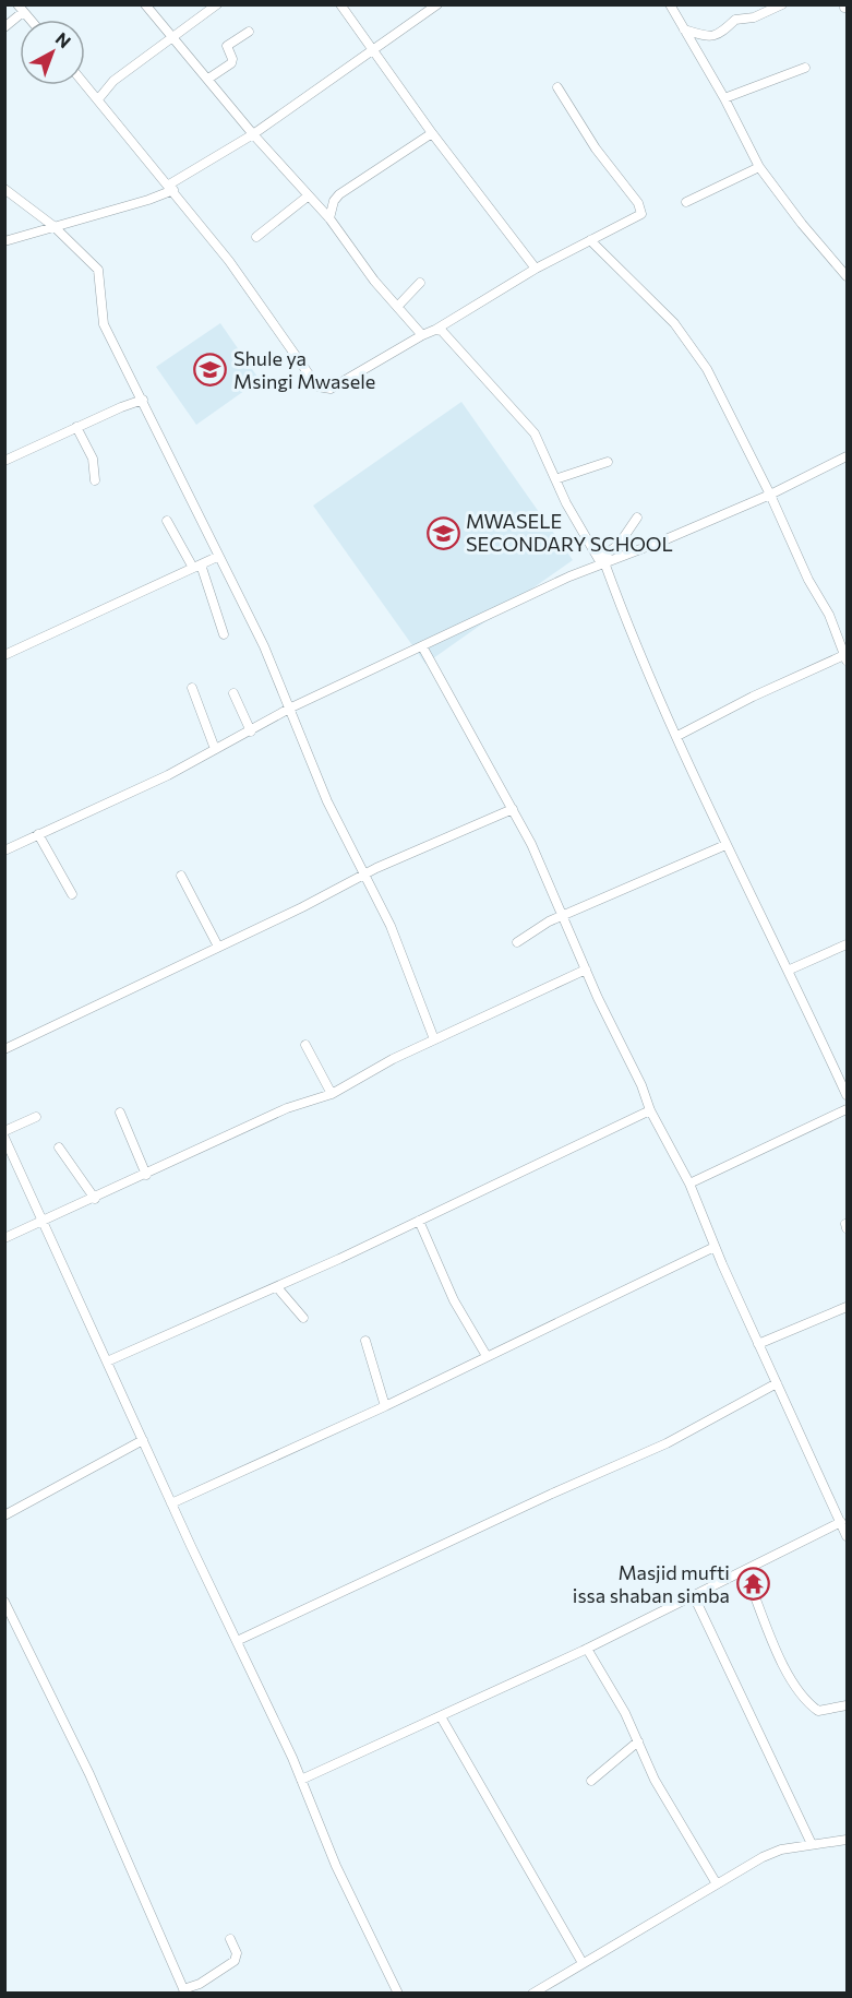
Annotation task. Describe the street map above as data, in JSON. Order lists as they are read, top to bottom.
{
  "places": {
    "school or university": ["Shule ya Msingi Mwasele", "MWASELE SECONDARY SCHOOL"],
    "temple": ["Masjid mufti issa shaban simba"]
  },
  "north": "top right"
}
